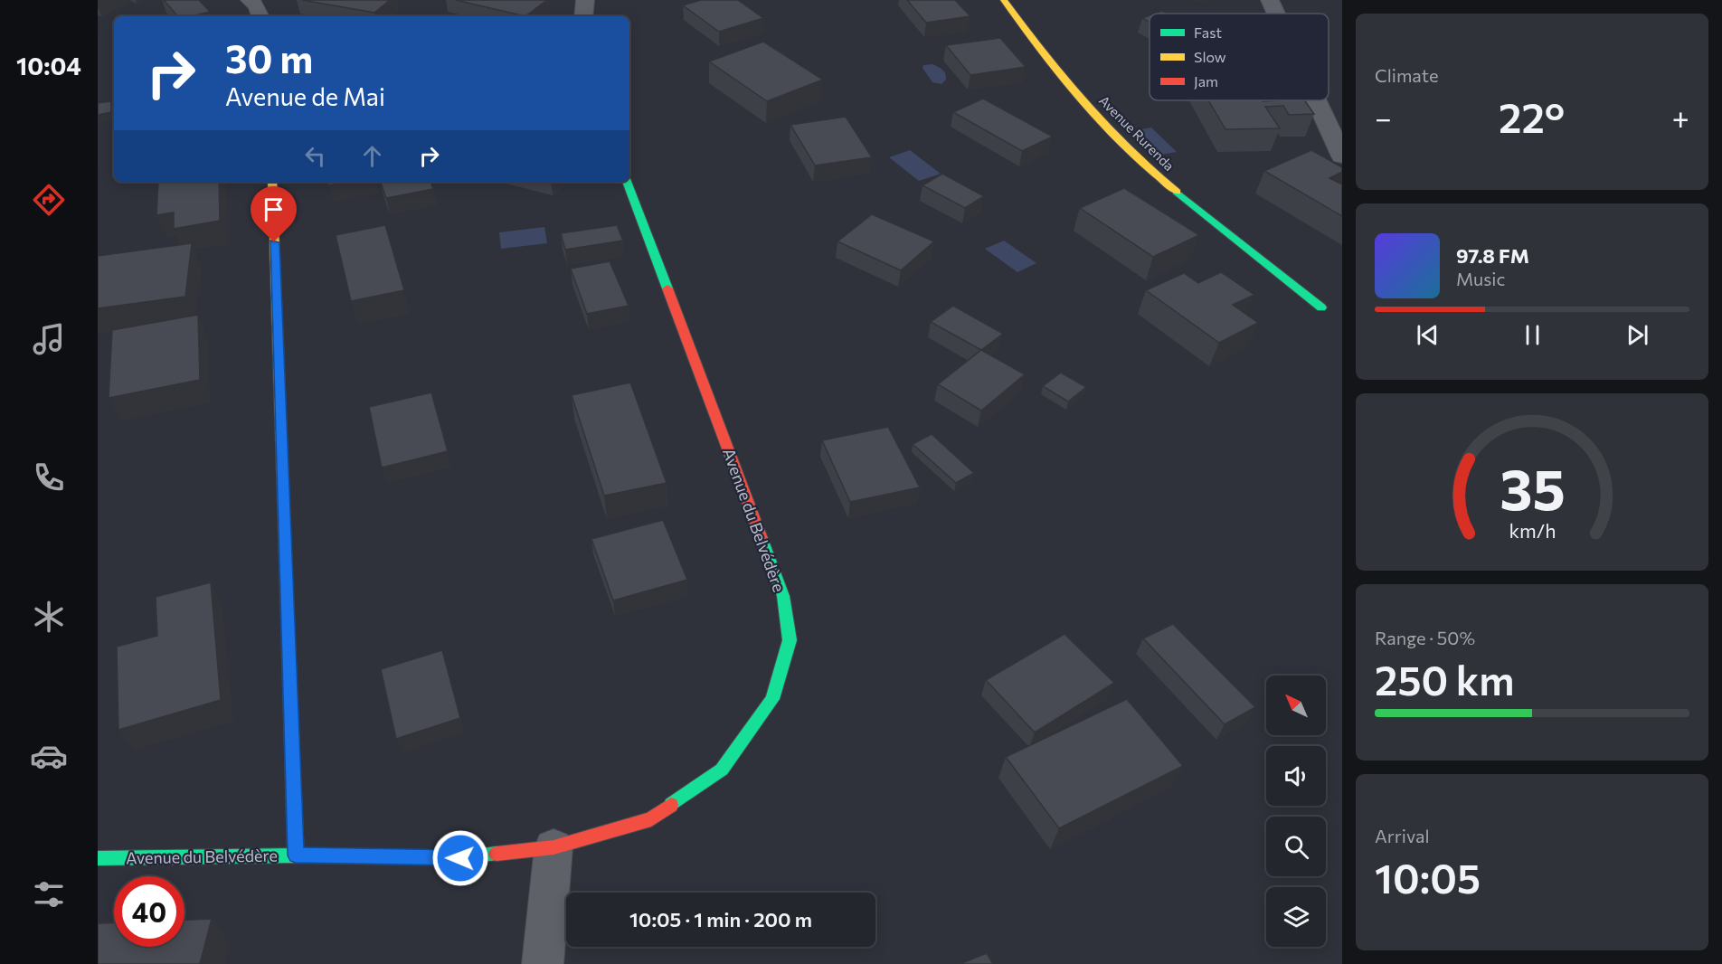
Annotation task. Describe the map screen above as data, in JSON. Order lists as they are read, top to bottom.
{
  "streets": {
    "street": ["Avenue Rurenda", "Avenue du Belvédère"]
  },
  "legend": ["Fast", "Slow", "Jam"],
  "north": "top left",
  "page": {
    "tabs": "10:04",
    "tile": [
      "Climate",
      ["Range · 50%", "250 km"],
      ["Arrival", "10:05"]
    ],
    "turn": ["30 m", "Avenue de Mai"],
    "heat": ["−", "22°", "+"],
    "song": ["97.8 FM", "Music"],
    "limit": "40",
    "trip": "10:05 · 1 min · 200 m",
    "gauge": ["35", "km/h"]
  }
}
